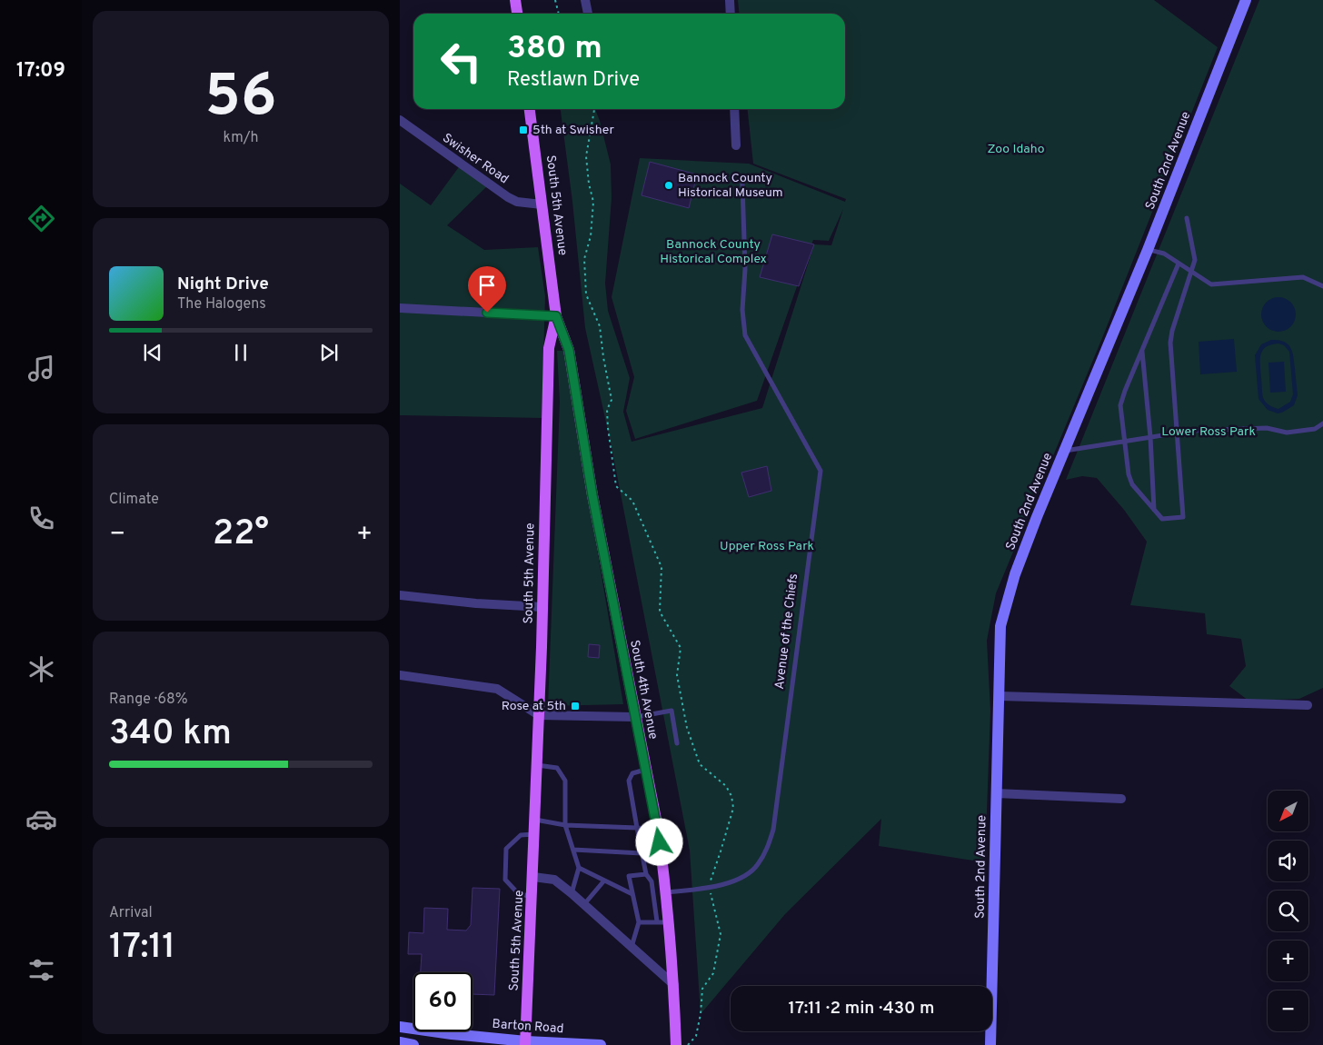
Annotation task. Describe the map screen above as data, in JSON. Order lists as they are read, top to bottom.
{
  "streets": {
    "main road": ["South 5th Avenue", "South 4th Avenue"],
    "street": ["Swisher Road", "South 2nd Avenue", "Barton Road"],
    "lane": ["Avenue of the Chiefs"]
  },
  "crossings": [
    ["Swisher Road", "South 5th Avenue"],
    ["South 5th Avenue", "South 4th Avenue"],
    ["South 5th Avenue", "Barton Road"],
    ["Avenue of the Chiefs", "South 4th Avenue"]
  ],
  "parks": [
    "Zoo Idaho",
    "Bannock County Historical Complex",
    "Lower Ross Park",
    "Upper Ross Park"
  ],
  "places": {
    "transit": ["5th at Swisher", "Rose at 5th"],
    "other": ["Bannock County Historical Museum"]
  },
  "north": "bottom left",
  "page": {
    "tabs": "17:09",
    "tile": [
      ["56", "km/h"],
      "Climate",
      ["Range · 68%", "340 km"],
      ["Arrival", "17:11"]
    ],
    "turn": ["380 m", "Restlawn Drive"],
    "song": ["Night Drive", "The Halogens"],
    "heat": ["−", "22°", "+"],
    "map_buttons": ["+", "−"],
    "limit": "60",
    "trip": "17:11 · 2 min · 430 m"
  }
}
